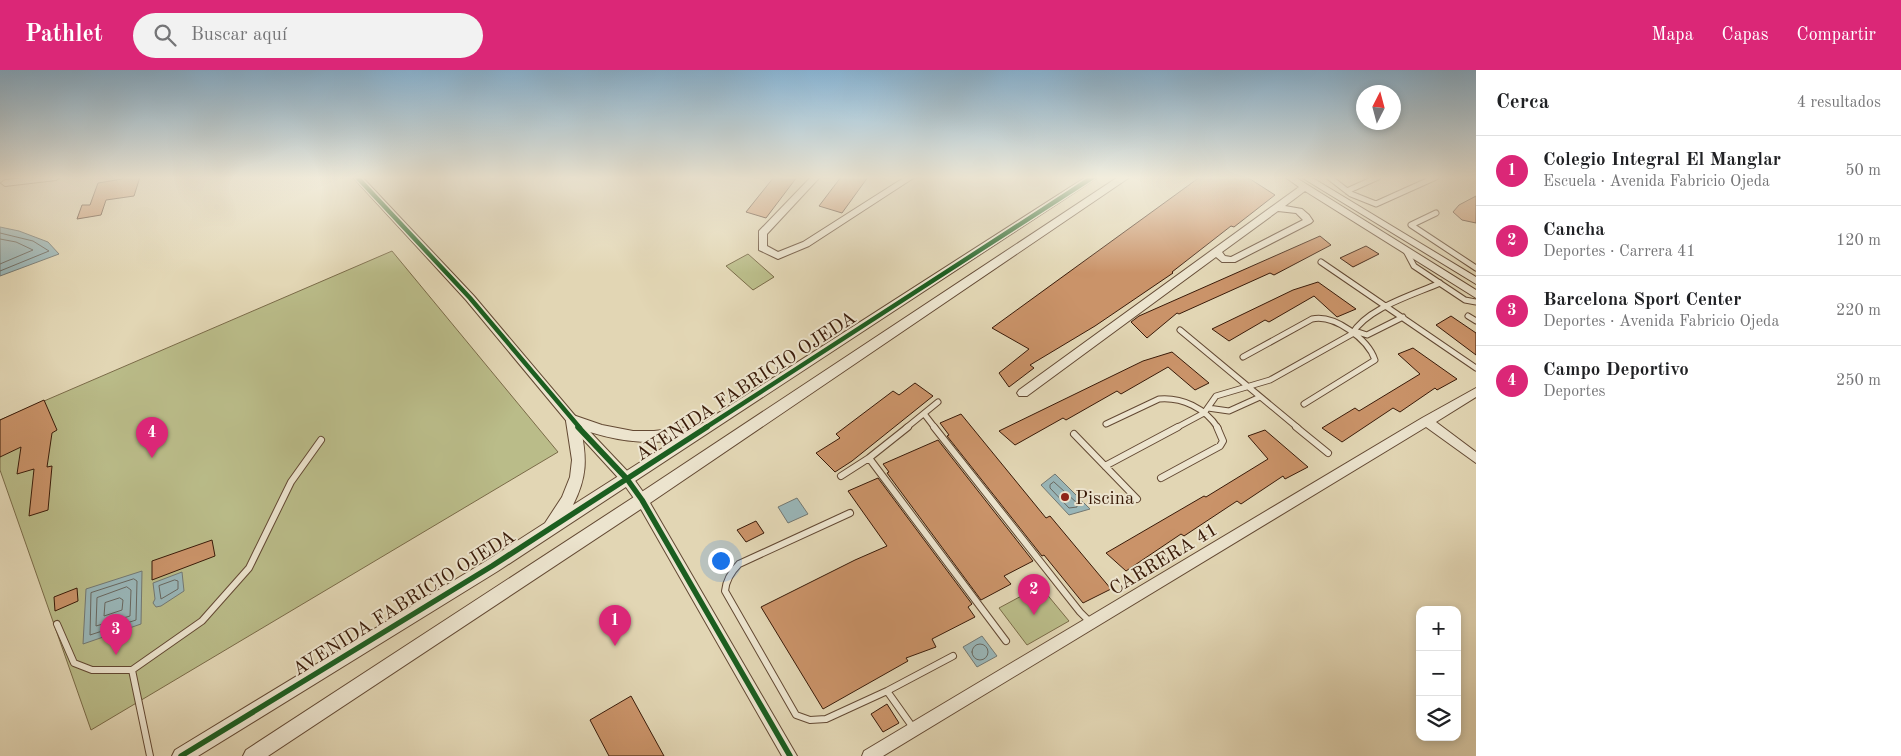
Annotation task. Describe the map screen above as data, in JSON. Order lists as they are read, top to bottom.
{
  "streets": {
    "street": ["AVENIDA FABRICIO OJEDA", "CARRERA 41"]
  },
  "places": ["Piscina"],
  "north": "top",
  "page": {
    "header": "Pathlet",
    "search": "Buscar aquí",
    "nav": ["Mapa", "Capas", "Compartir"],
    "heading": ["Cerca", "4 resultados"],
    "list": [
      {
        "mark": "1",
        "name": "Colegio Integral El Manglar",
        "note": "Escuela · Avenida Fabricio Ojeda",
        "value": "50 m"
      },
      {
        "mark": "2",
        "name": "Cancha",
        "note": "Deportes · Carrera 41",
        "value": "120 m"
      },
      {
        "mark": "3",
        "name": "Barcelona Sport Center",
        "note": "Deportes · Avenida Fabricio Ojeda",
        "value": "220 m"
      },
      {
        "mark": "4",
        "name": "Campo Deportivo",
        "note": "Deportes",
        "value": "250 m"
      }
    ],
    "pins": [
      "4",
      "2",
      "1",
      "3"
    ],
    "map_buttons": ["+", "−"]
  }
}
